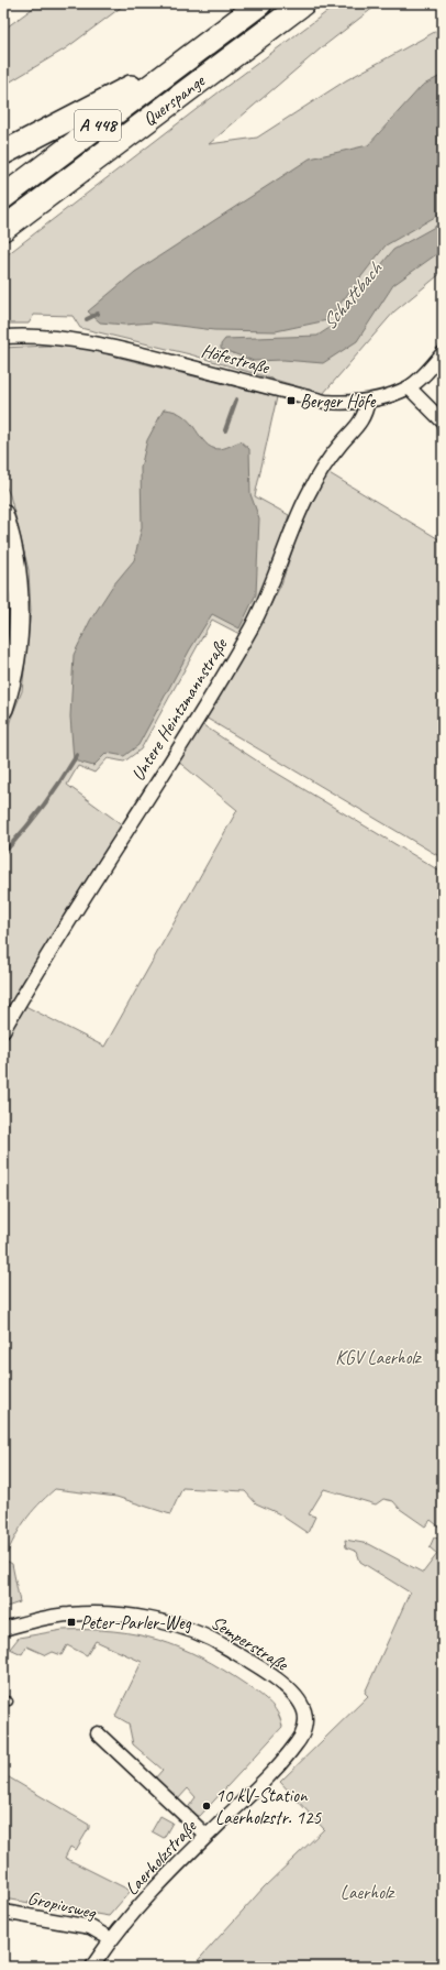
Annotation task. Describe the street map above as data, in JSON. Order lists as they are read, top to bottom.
{
  "streets": {
    "highway": ["Querspange", "A 448"],
    "street": [
      "Höfestraße",
      "Untere Heintzmannstraße",
      "Semperstraße",
      "Laerholzstraße",
      "Gropiusweg"
    ]
  },
  "crossings": [
    ["Höfestraße", "Untere Heintzmannstraße"],
    ["Semperstraße", "Laerholzstraße"],
    ["Laerholzstraße", "Gropiusweg"]
  ],
  "water": ["Schattbach"],
  "parks": ["KGV Laerholz", "Laerholz"],
  "places": {
    "transit": ["Berger Höfe", "Peter-Parler-Weg"],
    "other": ["10 kV-Station Laerholzstr. 125"]
  }
}
